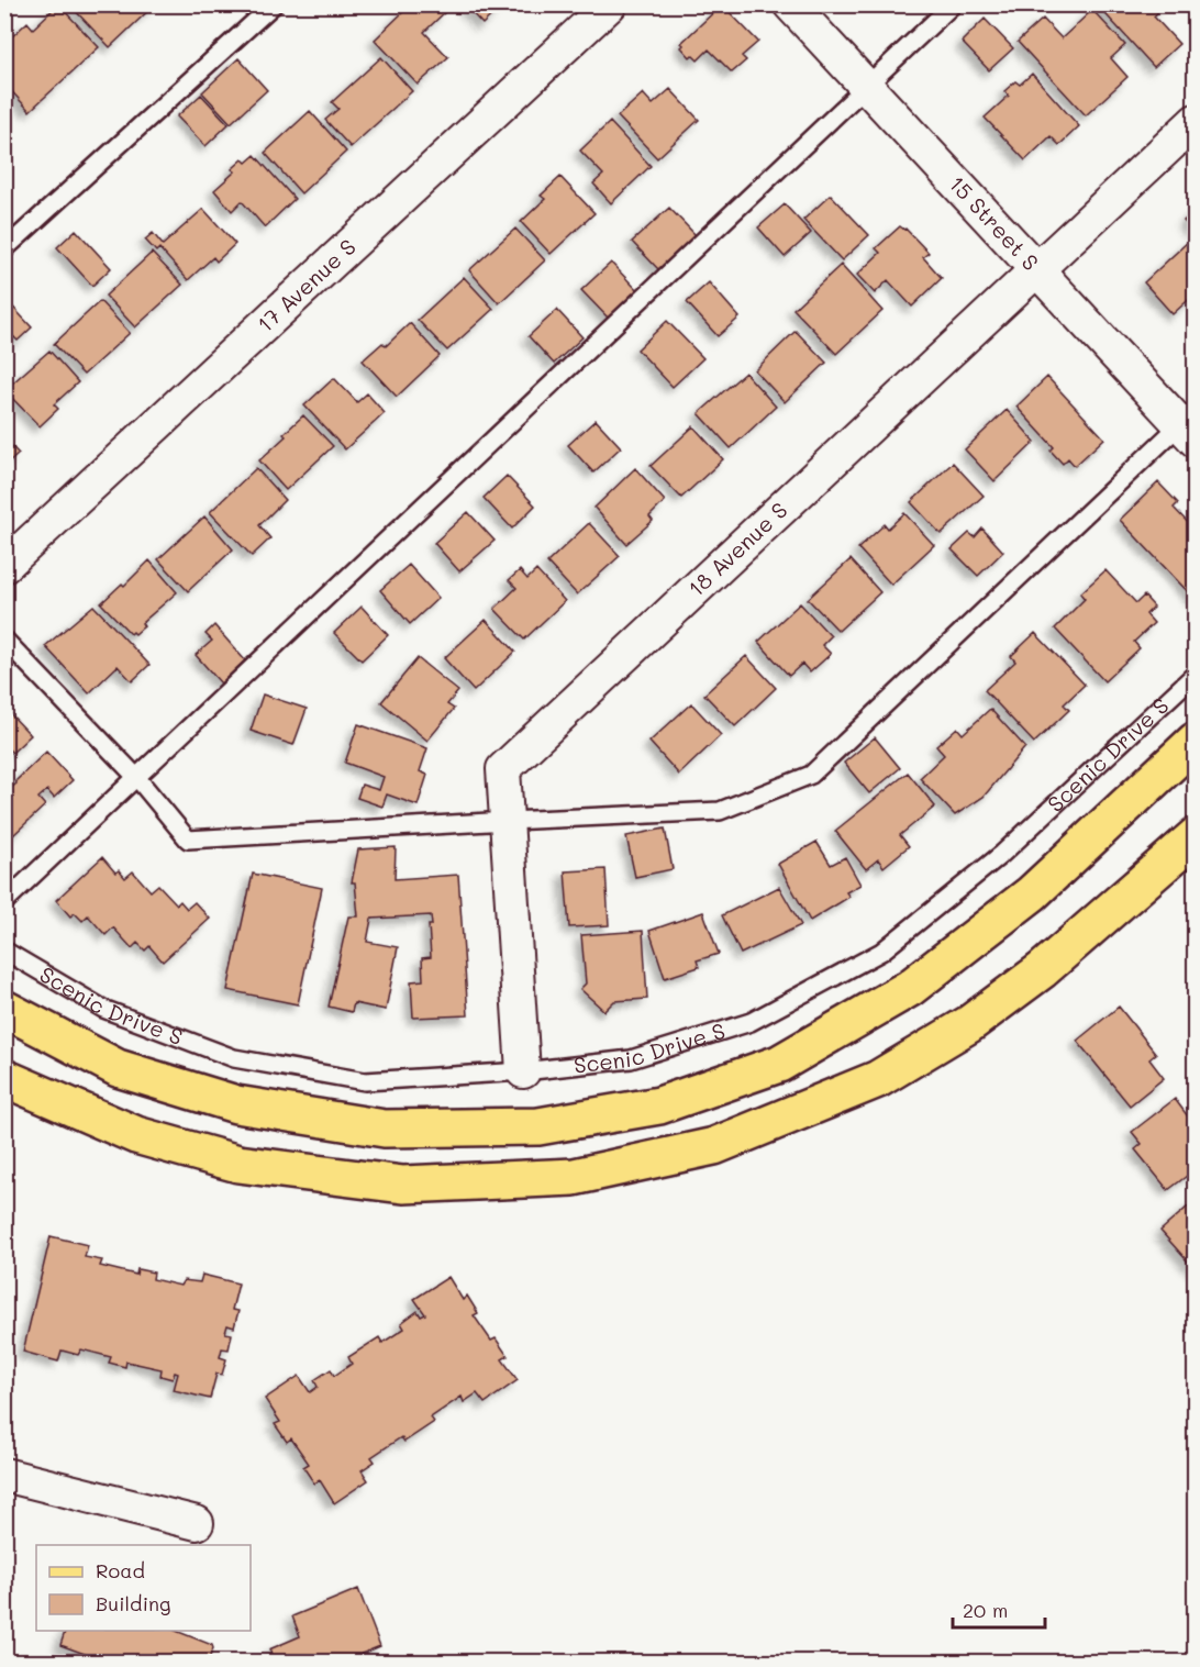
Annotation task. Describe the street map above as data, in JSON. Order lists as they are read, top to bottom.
{
  "streets": {
    "street": ["15 Street S", "17 Avenue S", "18 Avenue S"],
    "lane": ["Scenic Drive S"]
  },
  "crossings": [
    ["15 Street S", "18 Avenue S"],
    ["18 Avenue S", "Scenic Drive S"]
  ],
  "legend": ["Road", "Building"],
  "scale_bar": "20 m"
}
